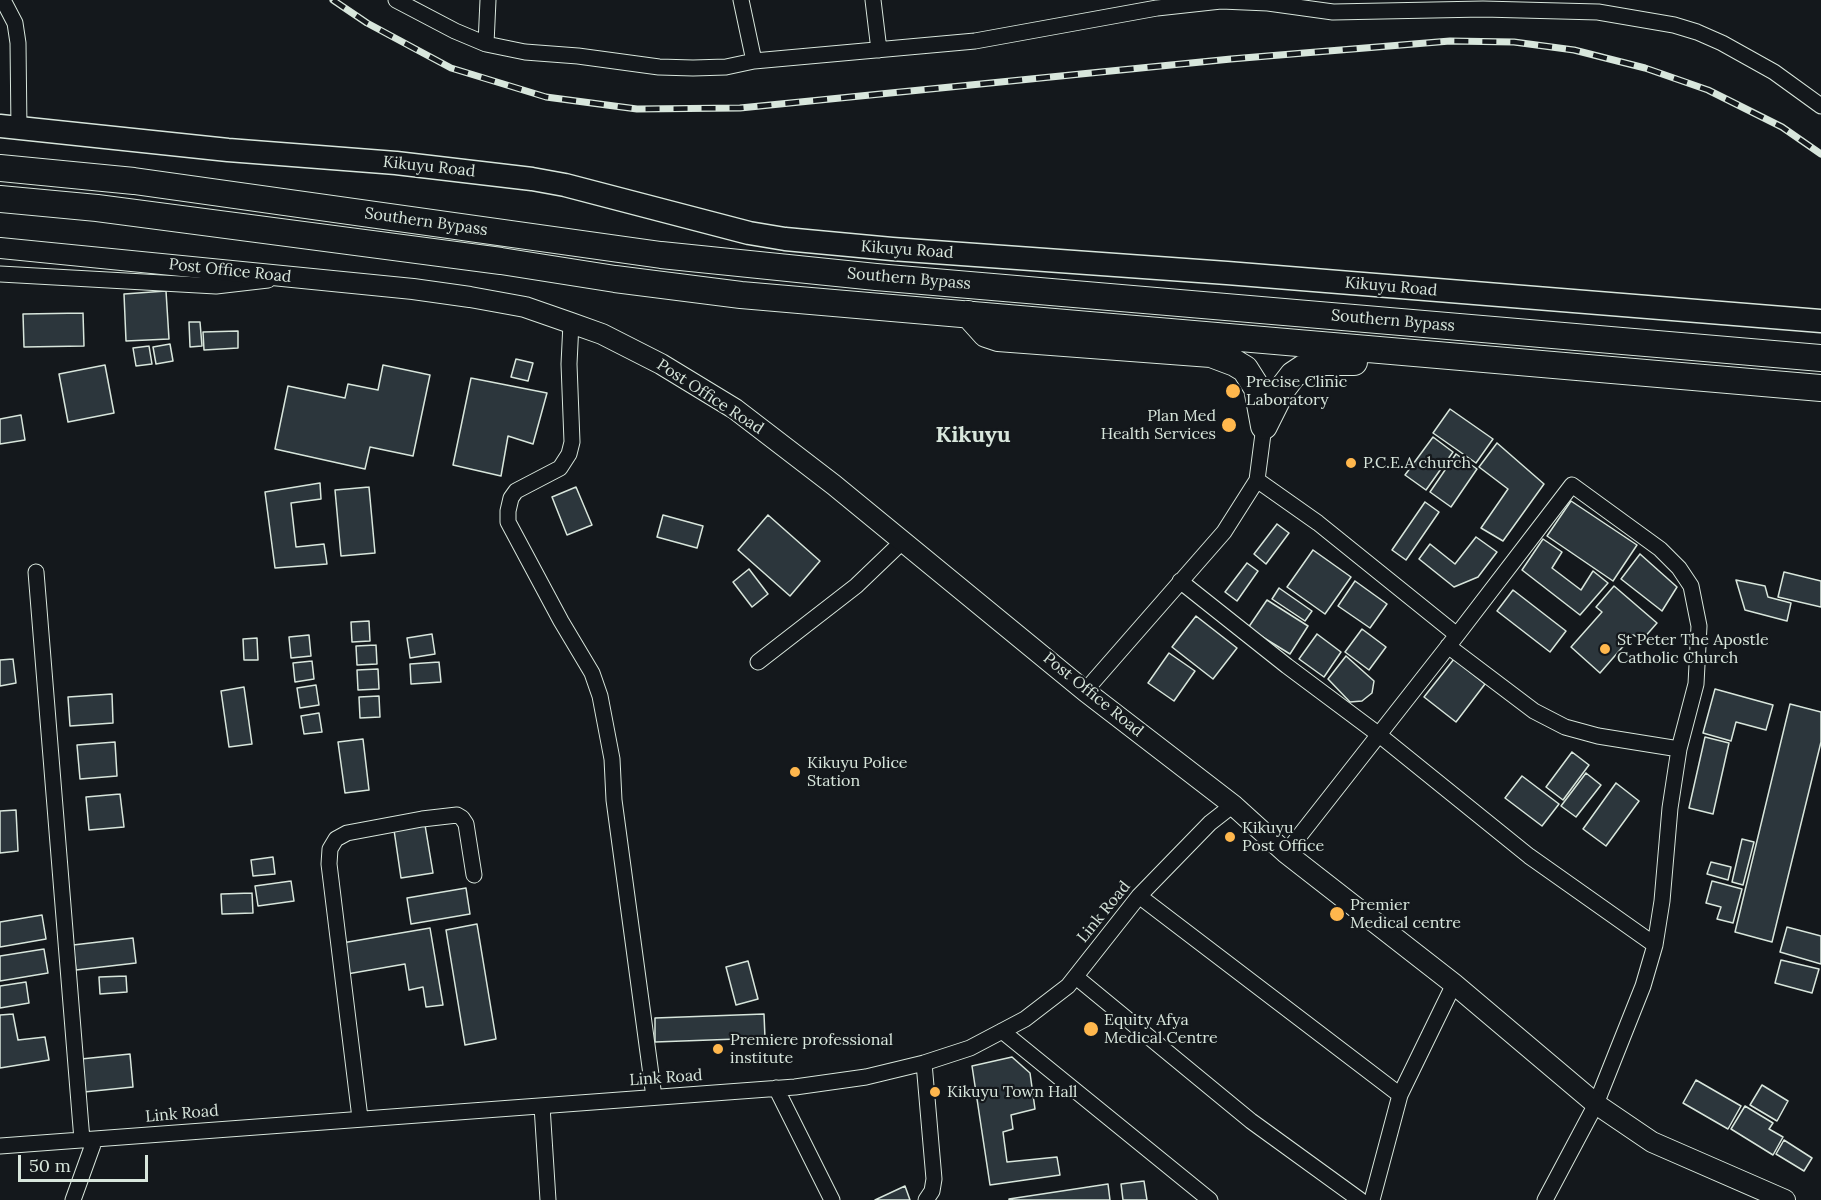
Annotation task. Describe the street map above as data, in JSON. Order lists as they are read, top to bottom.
{
  "streets": {
    "highway": ["Southern Bypass"],
    "main road": ["Kikuyu Road"],
    "street": ["Post Office Road", "Link Road"]
  },
  "crossings": [
    ["Post Office Road", "Link Road"]
  ],
  "districts": ["Kikuyu"],
  "places": [
    "Precise Clinic Laboratory",
    "Plan Med Health Services",
    "P.C.E.A church",
    "St Peter The Apostle Catholic Church",
    "Kikuyu Police Station",
    "Kikuyu Post Office",
    "Premier Medical centre",
    "Equity Afya Medical Centre",
    "Premiere professional institute",
    "Kikuyu Town Hall"
  ],
  "scale_bar": "50 m"
}
